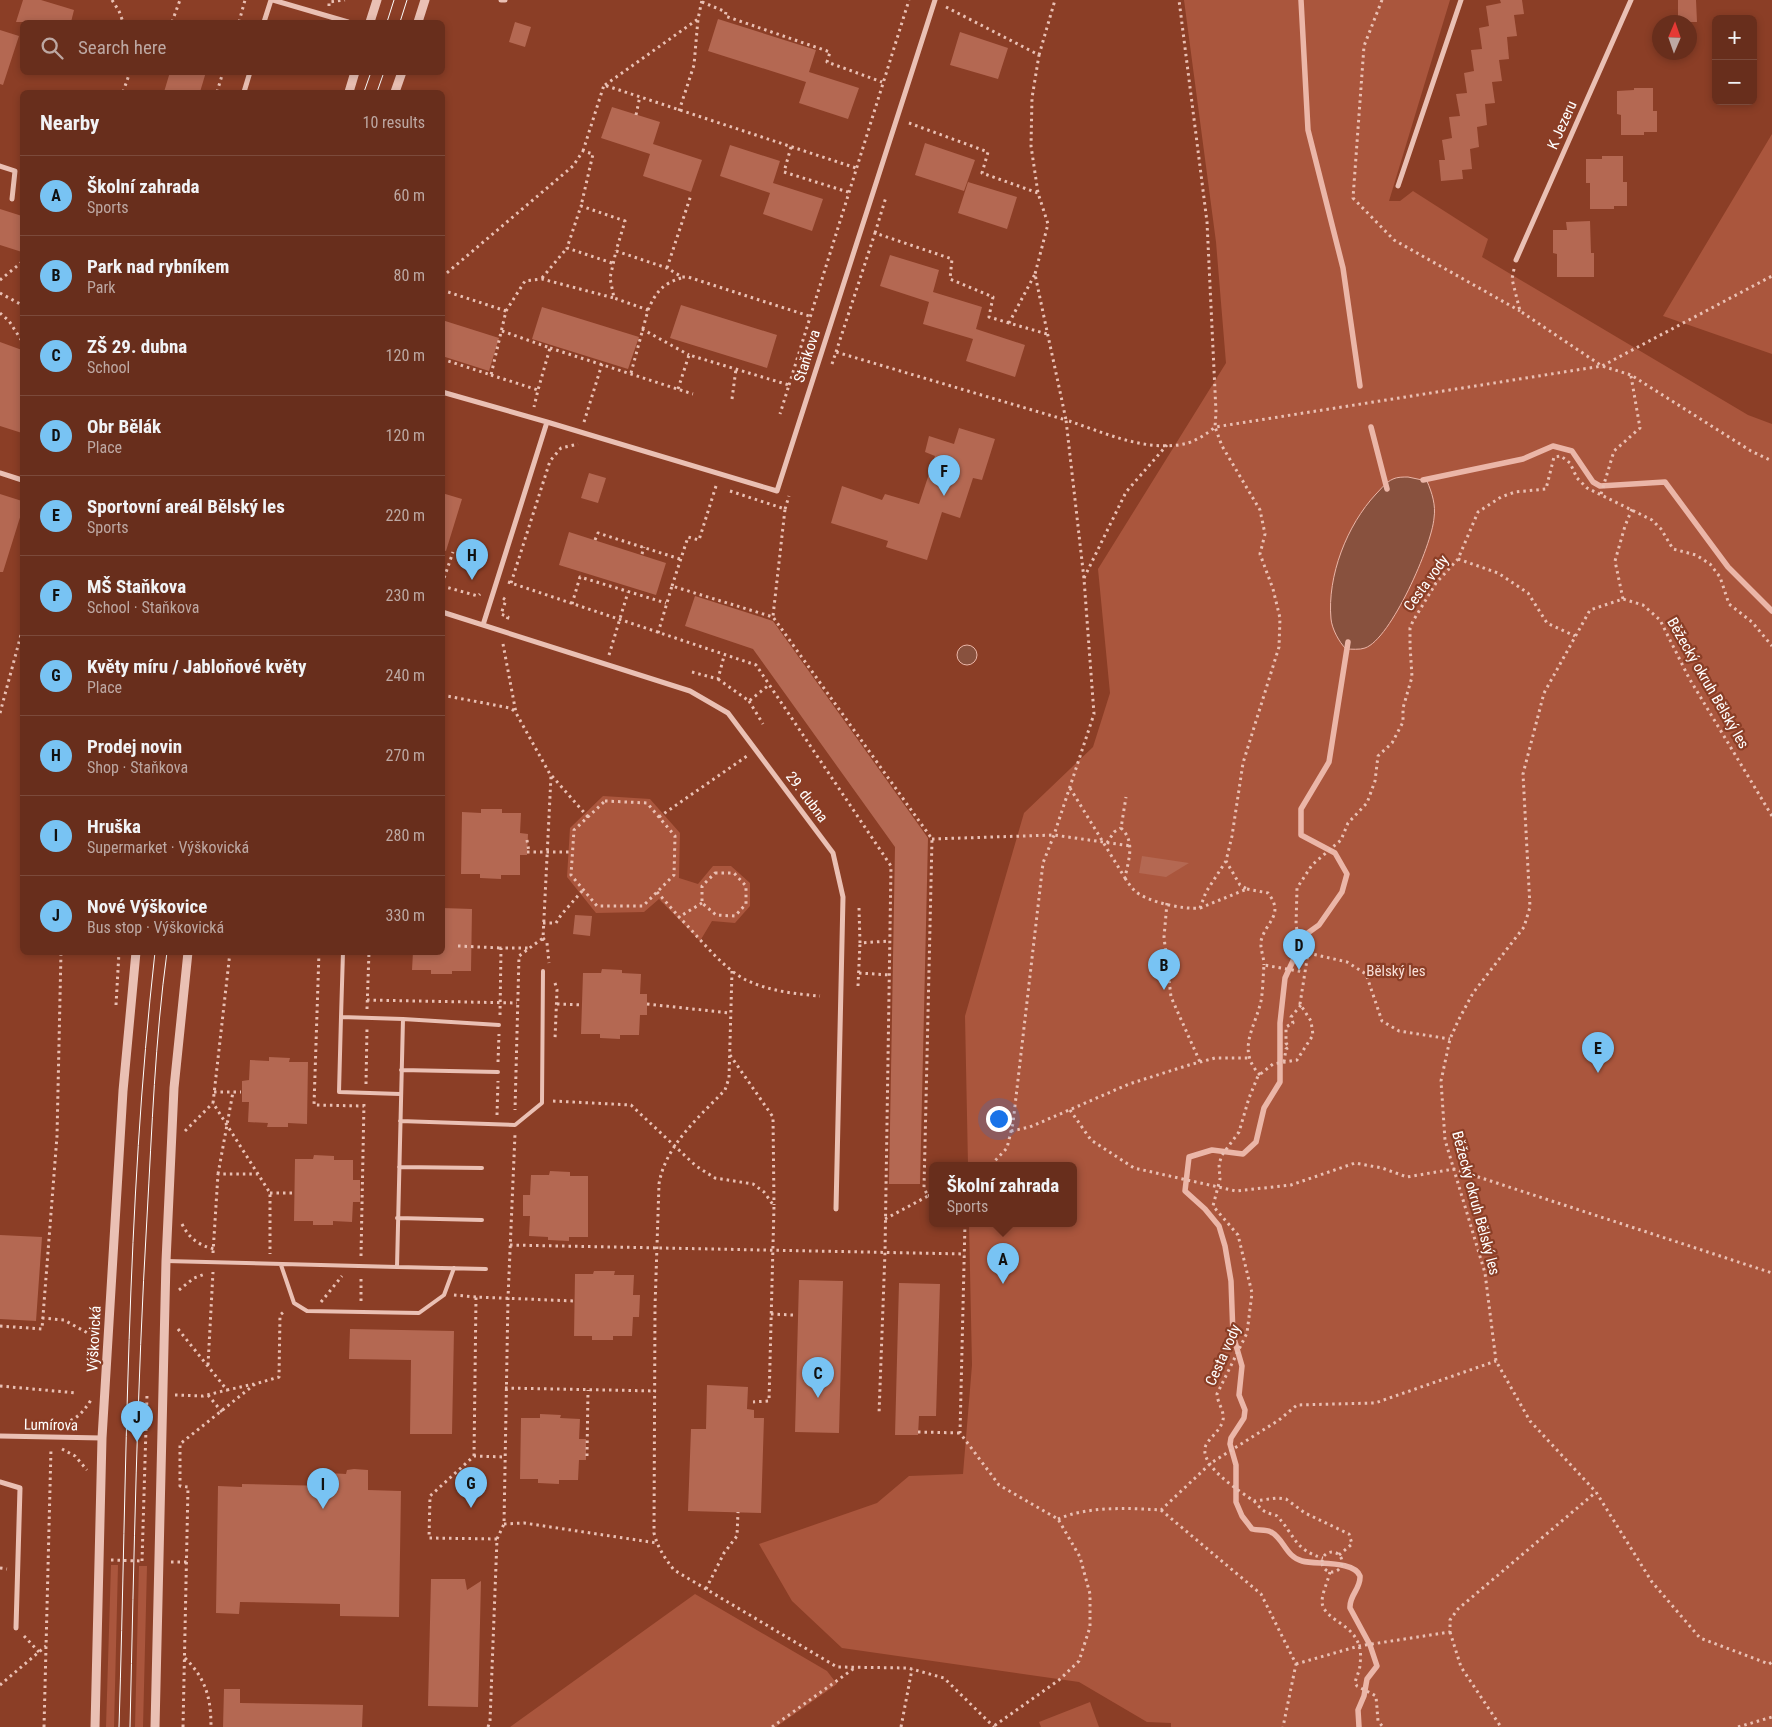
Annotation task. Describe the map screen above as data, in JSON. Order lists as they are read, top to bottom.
{
  "streets": {
    "street": [
      "K Jezeru",
      "Staňkova",
      "29. dubna",
      "Výškovická",
      "Lumírova"
    ],
    "path": ["Cesta vody", "Běžecký okruh Bělský les"]
  },
  "crossings": [
    ["Výškovická", "Lumírova"]
  ],
  "parks": ["Bělský les"],
  "north": "top",
  "page": {
    "map_buttons": ["+", "−"],
    "search": "Search here",
    "heading": ["Nearby", "10 results"],
    "list": [
      {
        "mark": "A",
        "name": "Školní zahrada",
        "note": "Sports",
        "value": "60 m"
      },
      {
        "mark": "B",
        "name": "Park nad rybníkem",
        "note": "Park",
        "value": "80 m"
      },
      {
        "mark": "C",
        "name": "ZŠ 29. dubna",
        "note": "School",
        "value": "120 m"
      },
      {
        "mark": "D",
        "name": "Obr Bělák",
        "note": "Place",
        "value": "120 m"
      },
      {
        "mark": "E",
        "name": "Sportovní areál Bělský les",
        "note": "Sports",
        "value": "220 m"
      },
      {
        "mark": "F",
        "name": "MŠ Staňkova",
        "note": "School · Staňkova",
        "value": "230 m"
      },
      {
        "mark": "G",
        "name": "Květy míru / Jabloňové květy",
        "note": "Place",
        "value": "240 m"
      },
      {
        "mark": "H",
        "name": "Prodej novin",
        "note": "Shop · Staňkova",
        "value": "270 m"
      },
      {
        "mark": "I",
        "name": "Hruška",
        "note": "Supermarket · Výškovická",
        "value": "280 m"
      },
      {
        "mark": "J",
        "name": "Nové Výškovice",
        "note": "Bus stop · Výškovická",
        "value": "330 m"
      }
    ],
    "pins": [
      "F",
      "H",
      "D",
      "B",
      "E",
      "A",
      "C",
      "J",
      "G",
      "I"
    ],
    "popup": ["Školní zahrada", "Sports"]
  }
}
